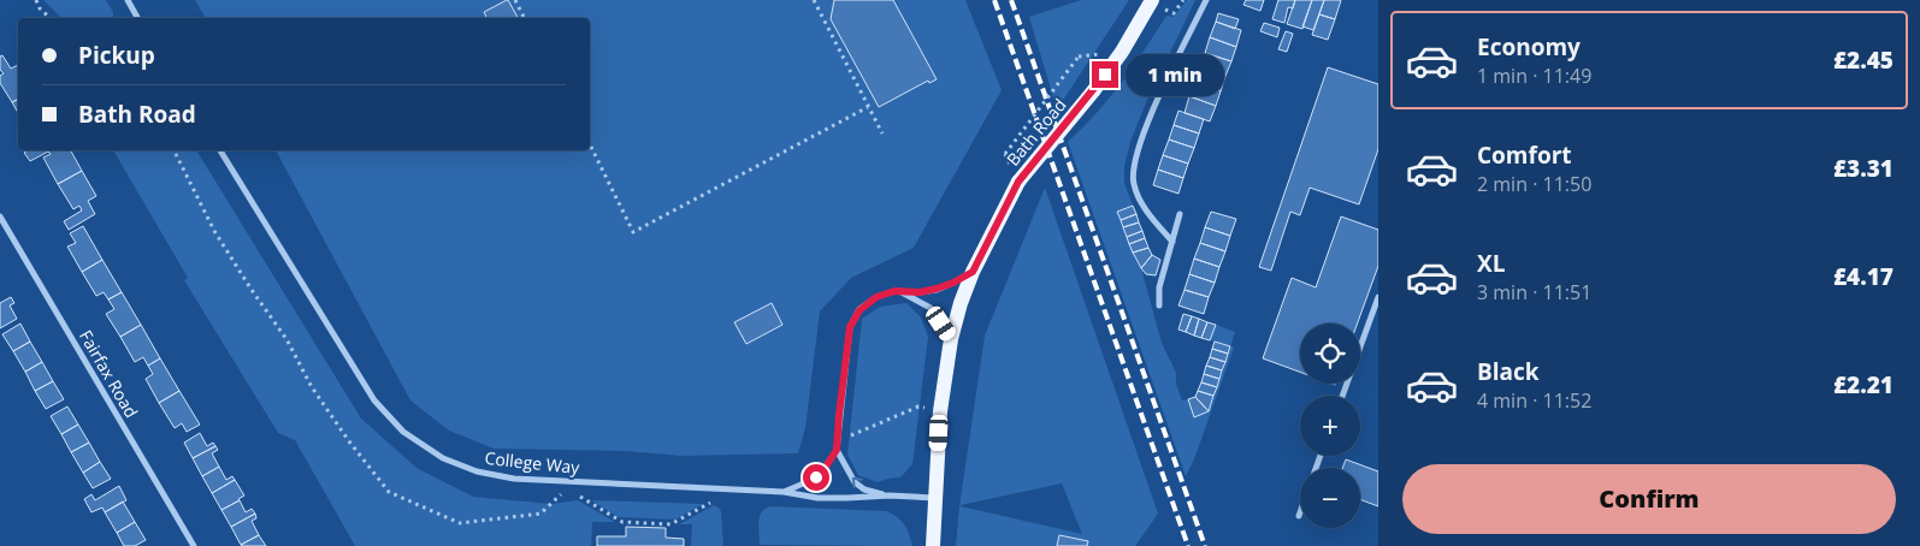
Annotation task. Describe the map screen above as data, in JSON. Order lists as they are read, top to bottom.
{
  "streets": {
    "main road": ["Bath Road"],
    "street": ["Fairfax Road", "College Way"]
  },
  "crossings": [
    ["Bath Road", "College Way"]
  ],
  "page": {
    "list": [
      {
        "name": "Economy",
        "note": "1 min · 11:49",
        "value": "£2.45"
      },
      {
        "name": "Comfort",
        "note": "2 min · 11:50",
        "value": "£3.31"
      },
      {
        "name": "XL",
        "note": "3 min · 11:51",
        "value": "£4.17"
      },
      {
        "name": "Black",
        "note": "4 min · 11:52",
        "value": "£2.21"
      }
    ],
    "banner": ["Pickup", "Bath Road"],
    "bubble": "1 min",
    "map_buttons": ["+", "−"],
    "buttons": "Confirm"
  }
}
